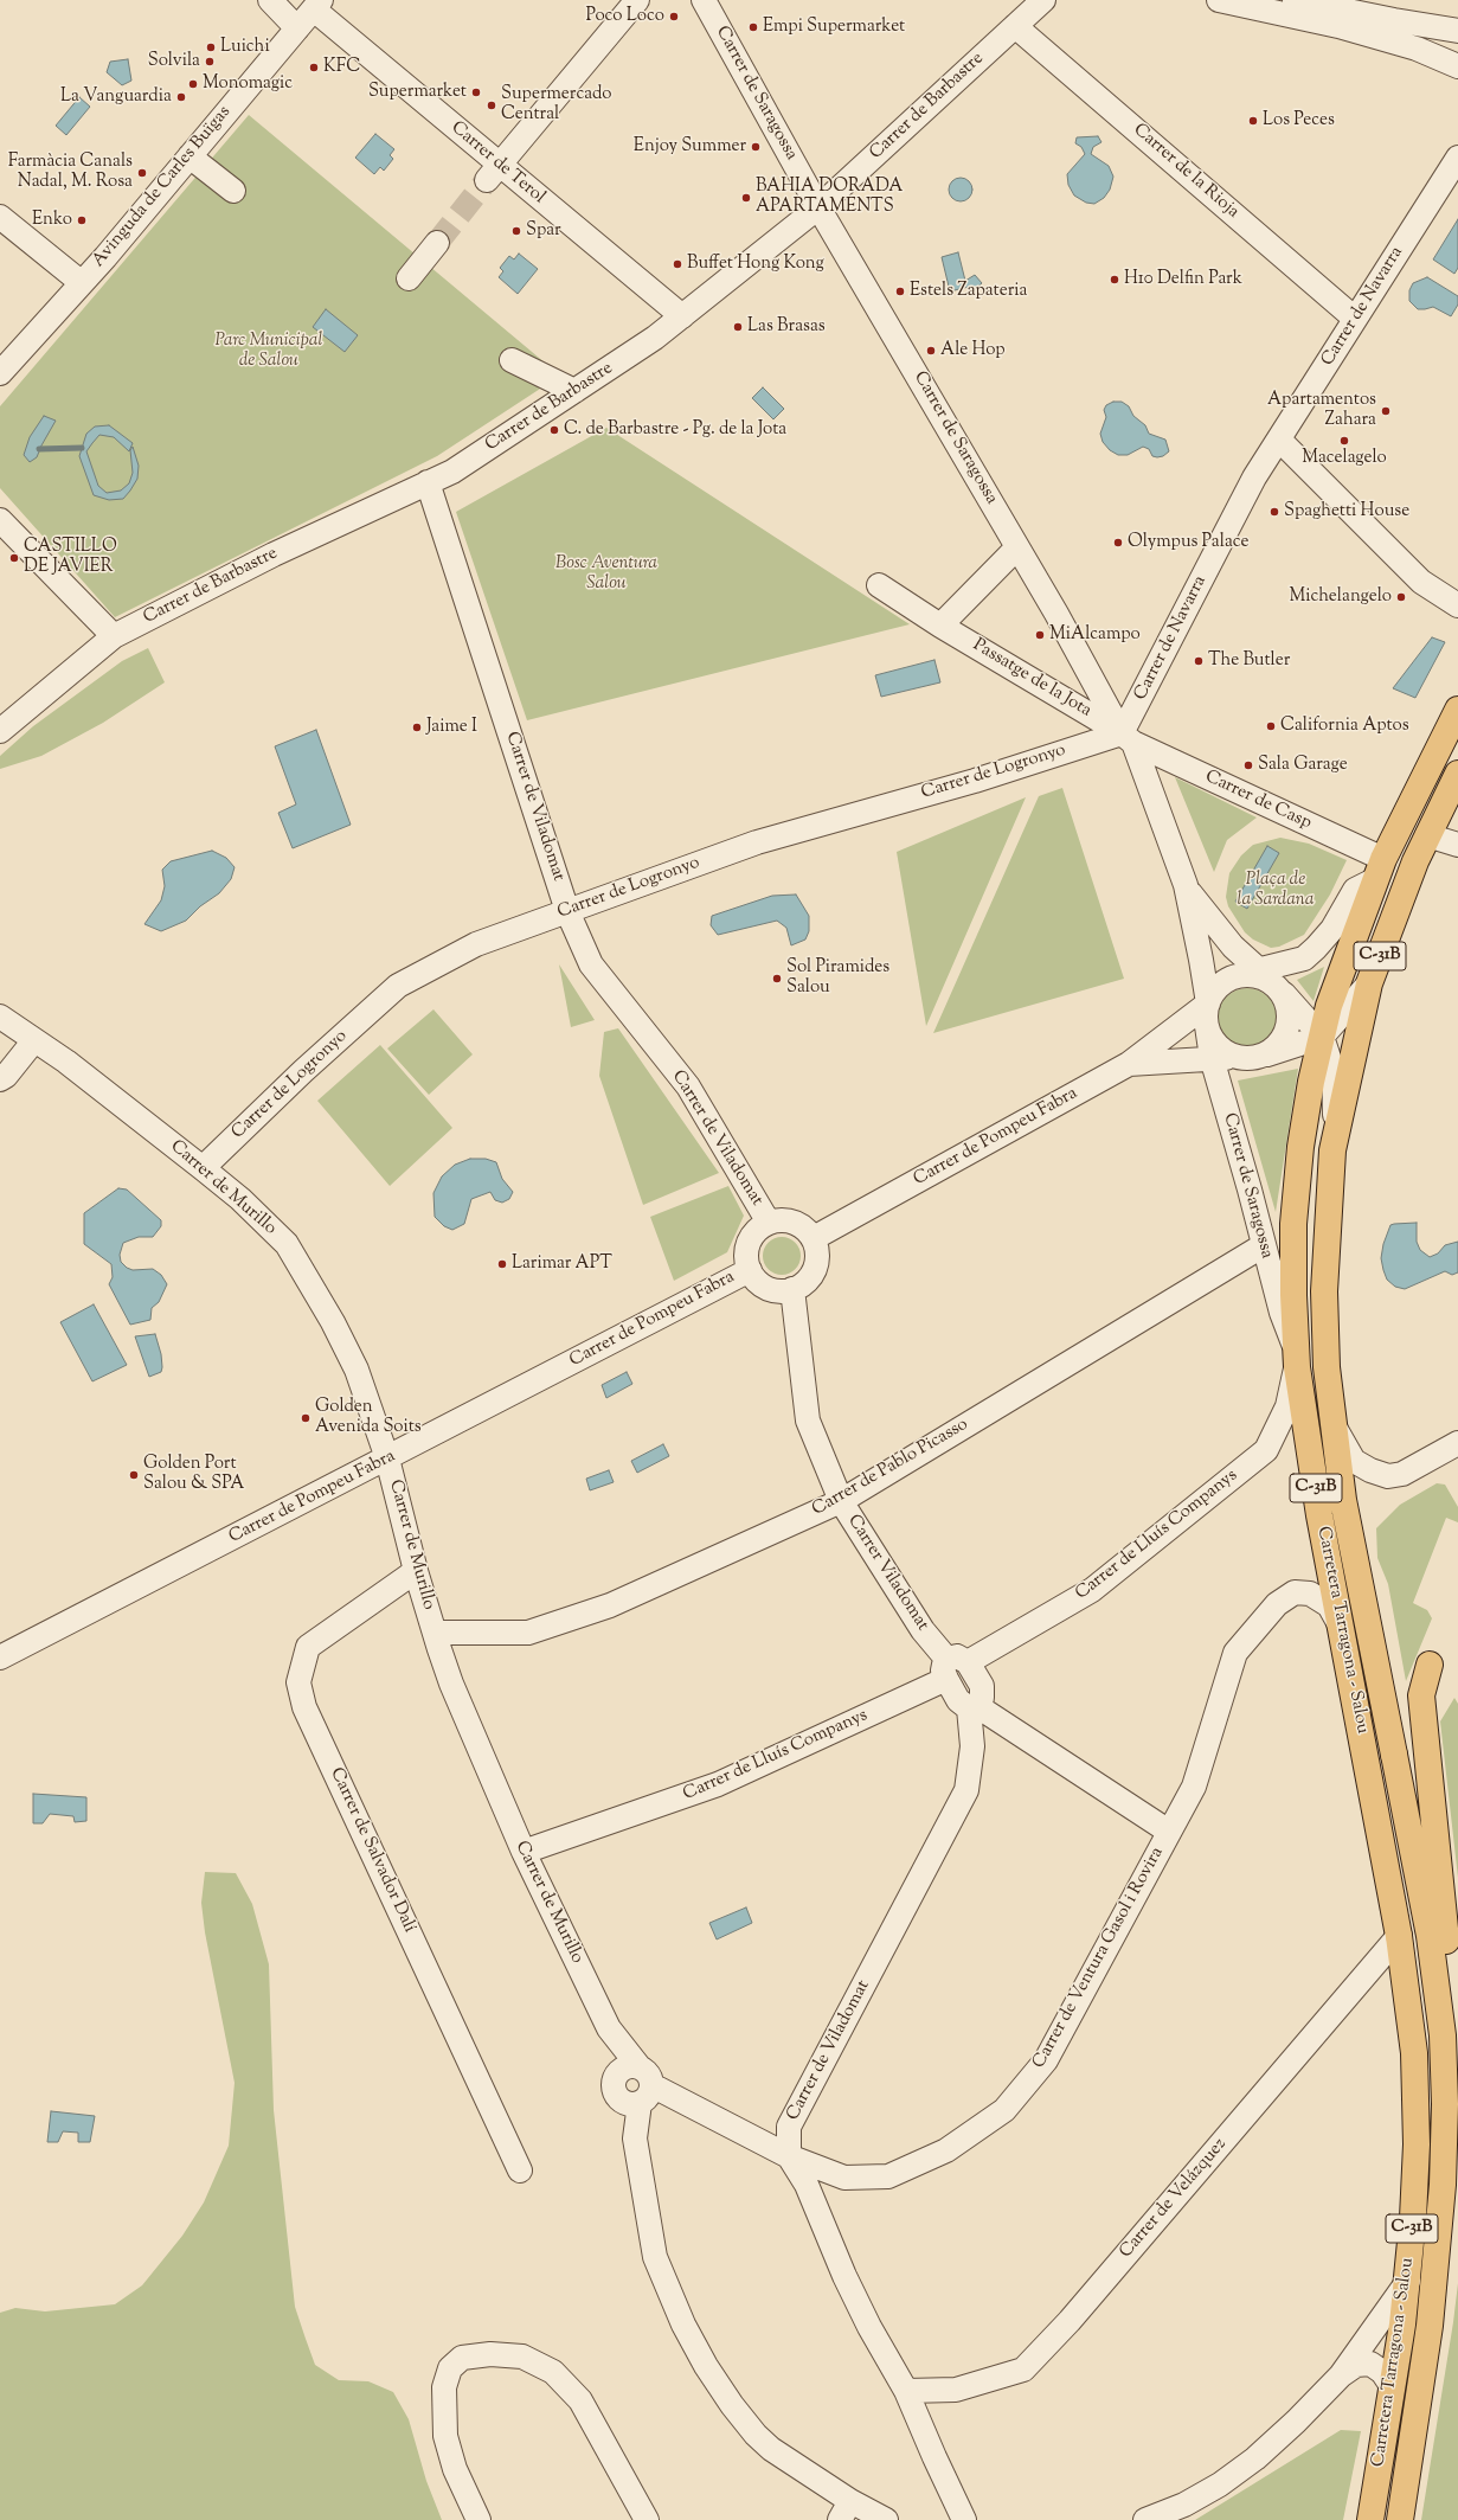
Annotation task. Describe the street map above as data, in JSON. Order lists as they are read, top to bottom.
{
  "streets": {
    "main road": ["C-31B", "Carretera Tarragona - Salou"],
    "street": [
      "Carrer de Saragossa",
      "Carrer de Barbastre",
      "Carrer de Terol",
      "Carrer de la Rioja",
      "Avinguda de Carles Buïgas",
      "Carrer de Navarra",
      "Passatge de la Jota",
      "Carrer de Logronyo",
      "Carrer de Casp",
      "Carrer de Viladomat",
      "Carrer de Pompeu Fabra",
      "Carrer de Murillo",
      "Carrer de Pablo Picasso",
      "Carrer de Lluís Companys",
      "Carrer Viladomat",
      "Carrer de Salvador Dalí",
      "Carrer de Ventura Gasol i Rovira",
      "Carrer de Velázquez"
    ]
  },
  "crossings": [
    ["Carrer de Saragossa", "Carrer de Barbastre"],
    ["Carrer de Saragossa", "Carrer de Navarra"],
    ["Carrer de Saragossa", "Passatge de la Jota"],
    ["Carrer de Saragossa", "Carrer de Logronyo"],
    ["Carrer de Saragossa", "Carrer de Casp"],
    ["Carrer de Saragossa", "Carrer de Pompeu Fabra"],
    ["Carrer de Saragossa", "Carrer de Pablo Picasso"],
    ["Carrer de Saragossa", "Carrer de Lluís Companys"],
    ["Carrer de Saragossa", "Carretera Tarragona - Salou"],
    ["Carrer de Barbastre", "Carrer de Terol"],
    ["Carrer de Barbastre", "Carrer de la Rioja"],
    ["Carrer de Barbastre", "Carrer de Viladomat"],
    ["Carrer de Terol", "Avinguda de Carles Buïgas"],
    ["Carrer de la Rioja", "Carrer de Navarra"],
    ["Carrer de Navarra", "Passatge de la Jota"],
    ["Carrer de Navarra", "Carrer de Logronyo"],
    ["Carrer de Navarra", "Carrer de Casp"],
    ["Passatge de la Jota", "Carrer de Logronyo"],
    ["Passatge de la Jota", "Carrer de Casp"],
    ["Carrer de Logronyo", "Carrer de Casp"],
    ["Carrer de Logronyo", "Carrer de Viladomat"],
    ["Carrer de Logronyo", "Carrer de Murillo"],
    ["Carrer de Casp", "Carretera Tarragona - Salou"],
    ["Carrer de Viladomat", "Carrer de Pompeu Fabra"],
    ["Carrer de Viladomat", "Carrer Viladomat"],
    ["Carrer de Viladomat", "Carrer de Ventura Gasol i Rovira"],
    ["Carrer de Pompeu Fabra", "Carrer de Murillo"],
    ["Carrer de Pompeu Fabra", "Carrer Viladomat"],
    ["Carrer de Pompeu Fabra", "Carretera Tarragona - Salou"],
    ["Carrer de Murillo", "Carrer de Pablo Picasso"],
    ["Carrer de Murillo", "Carrer de Lluís Companys"],
    ["Carrer de Murillo", "Carrer de Salvador Dalí"],
    ["Carrer de Murillo", "Carrer de Ventura Gasol i Rovira"],
    ["Carrer de Pablo Picasso", "Carrer Viladomat"],
    ["Carrer de Lluís Companys", "Carrer Viladomat"],
    ["Carrer de Lluís Companys", "Carretera Tarragona - Salou"],
    ["Carrer Viladomat", "Carrer de Ventura Gasol i Rovira"],
    ["Carretera Tarragona - Salou", "Carrer de Ventura Gasol i Rovira"],
    ["Carretera Tarragona - Salou", "Carrer de Velázquez"]
  ],
  "parks": ["Parc Municipal de Salou", "Bosc Aventura Salou", "Plaça de la Sardana"],
  "places": [
    "Poco Loco",
    "Empi Supermarket",
    "Luichi",
    "Solvila",
    "KFC",
    "Monomagic",
    "Supermarket",
    "La Vanguardia",
    "Supermercado Central",
    "Los Peces",
    "Enjoy Summer",
    "Farmàcia Canals Nadal, M. Rosa",
    "BAHIA DORADA APARTAMENTS",
    "Enko",
    "Spar",
    "Buffet Hong Kong",
    "H10 Delfin Park",
    "Estels Zapateria",
    "Las Brasas",
    "Ale Hop",
    "Apartamentos Zahara",
    "C. de Barbastre - Pg. de la Jota",
    "Macelagelo",
    "Spaghetti House",
    "Olympus Palace",
    "CASTILLO DE JAVIER",
    "Michelangelo",
    "MiAlcampo",
    "The Butler",
    "California Aptos",
    "Jaime I",
    "Sala Garage",
    "Sol Piramides Salou",
    "Larimar APT",
    "Golden Avenida Soits",
    "Golden Port Salou & SPA"
  ]
}
